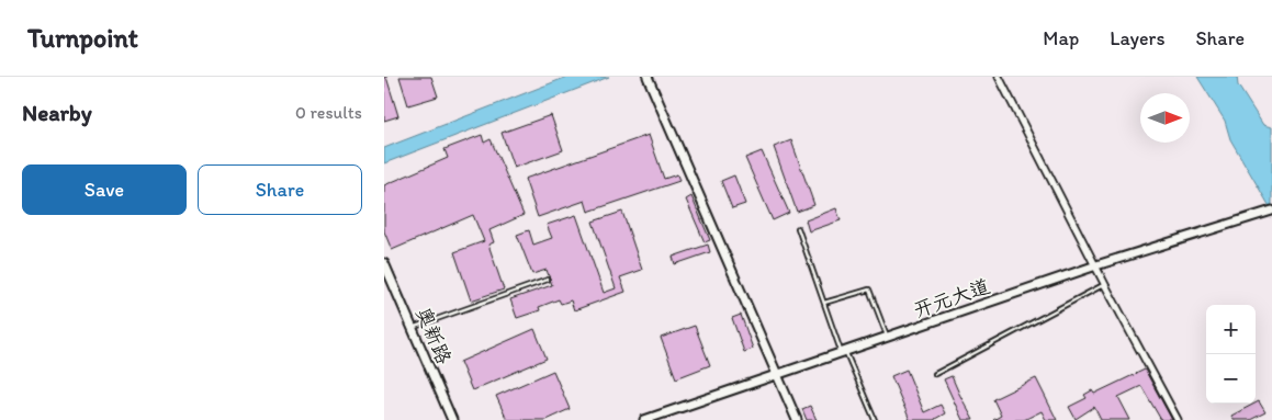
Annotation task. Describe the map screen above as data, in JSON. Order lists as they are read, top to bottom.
{
  "streets": {
    "street": ["开元大道", "奥新路"]
  },
  "north": "right",
  "page": {
    "header": "Turnpoint",
    "nav": ["Map", "Layers", "Share"],
    "heading": ["Nearby", "0 results"],
    "buttons": ["Save", "Share"],
    "map_buttons": ["+", "−"]
  }
}
